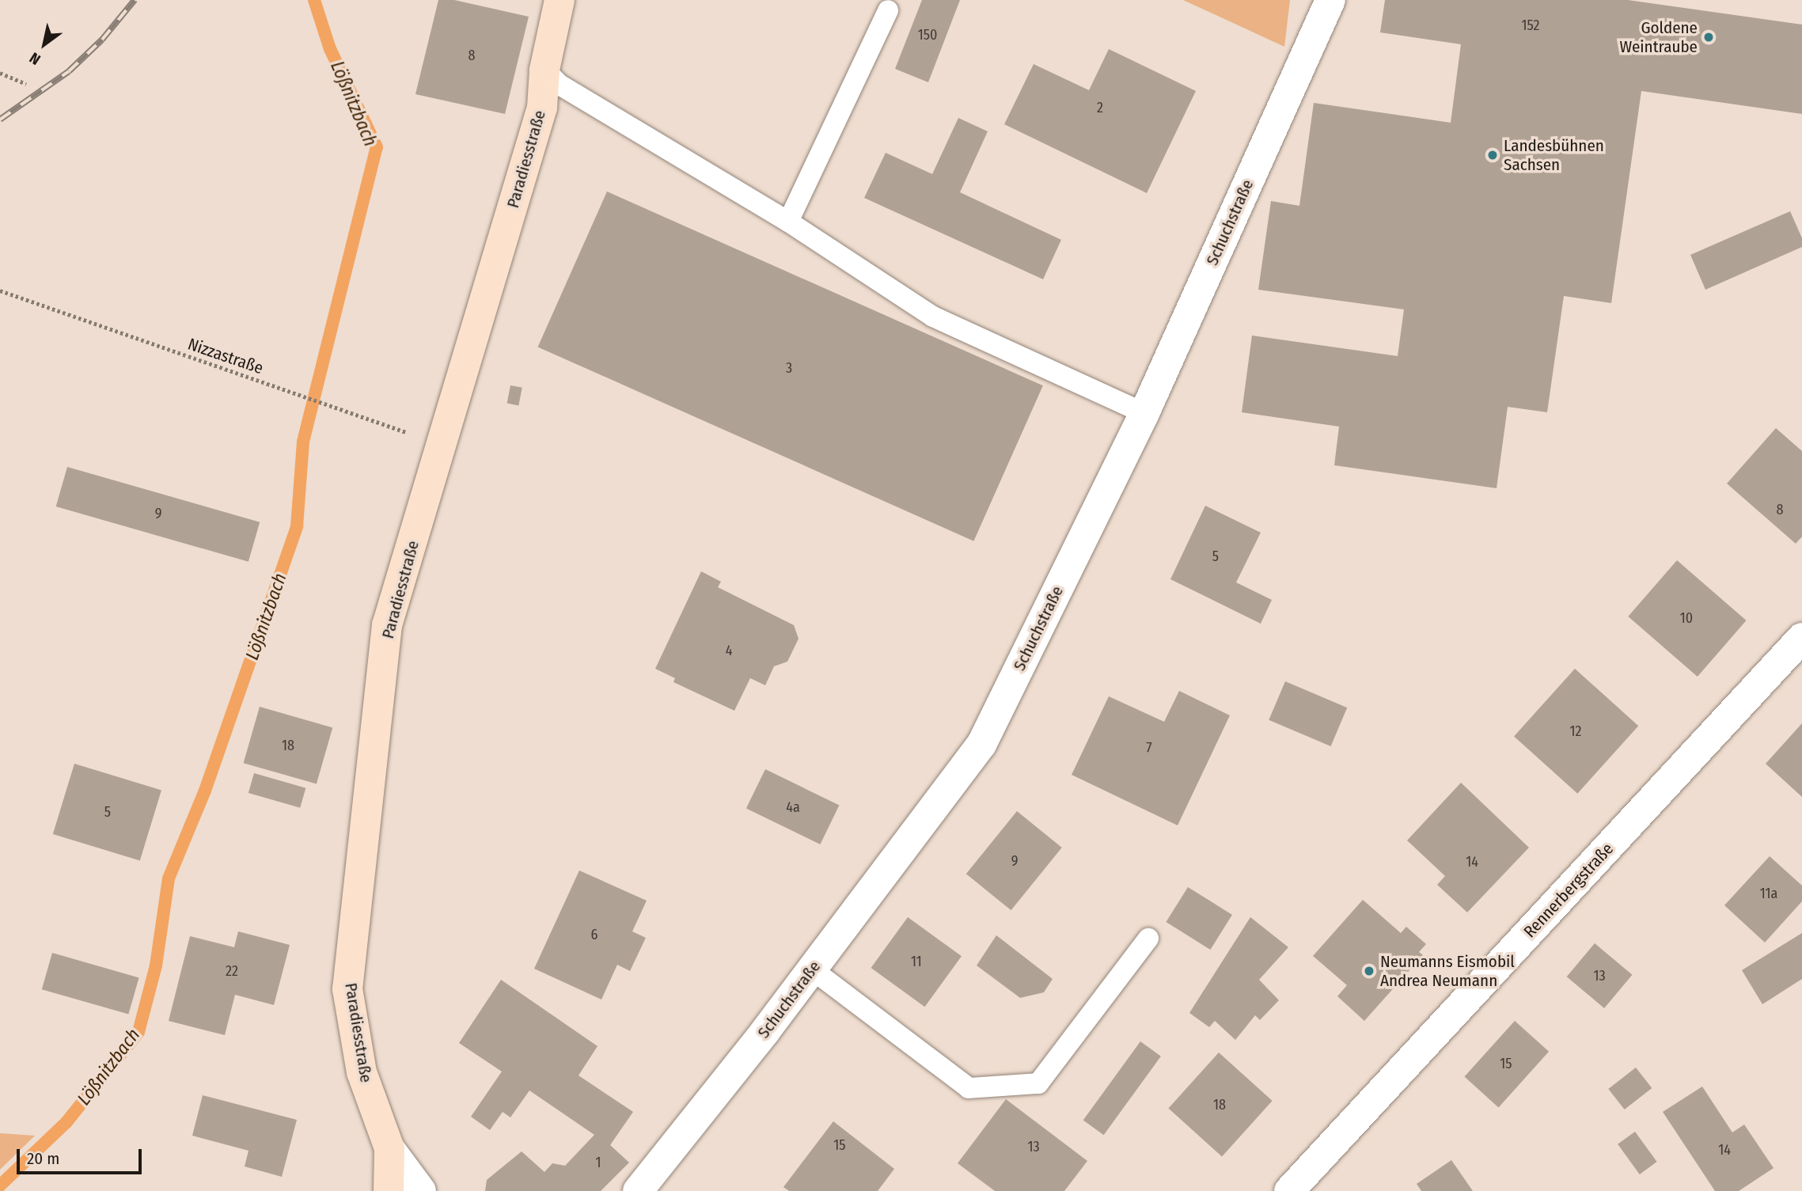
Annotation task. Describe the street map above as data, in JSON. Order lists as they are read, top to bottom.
{
  "streets": {
    "street": ["Paradiesstraße", "Schuchstraße", "Rennerbergstraße"],
    "path": ["Nizzastraße"]
  },
  "crossings": [
    ["Paradiesstraße", "Nizzastraße"]
  ],
  "water": ["Lößnitzbach"],
  "places": ["Goldene Weintraube", "Landesbühnen Sachsen", "Neumanns Eismobil Andrea Neumann"],
  "house_numbers": [
    "152",
    "150",
    "8",
    "2",
    "3",
    "8",
    "9",
    "5",
    "10",
    "4",
    "12",
    "18",
    "7",
    "4a",
    "5",
    "9",
    "14",
    "11a",
    "6",
    "11",
    "22",
    "13",
    "15",
    "18",
    "15",
    "13",
    "14",
    "1"
  ],
  "scale_bar": "20 m",
  "north": "bottom left"
}
